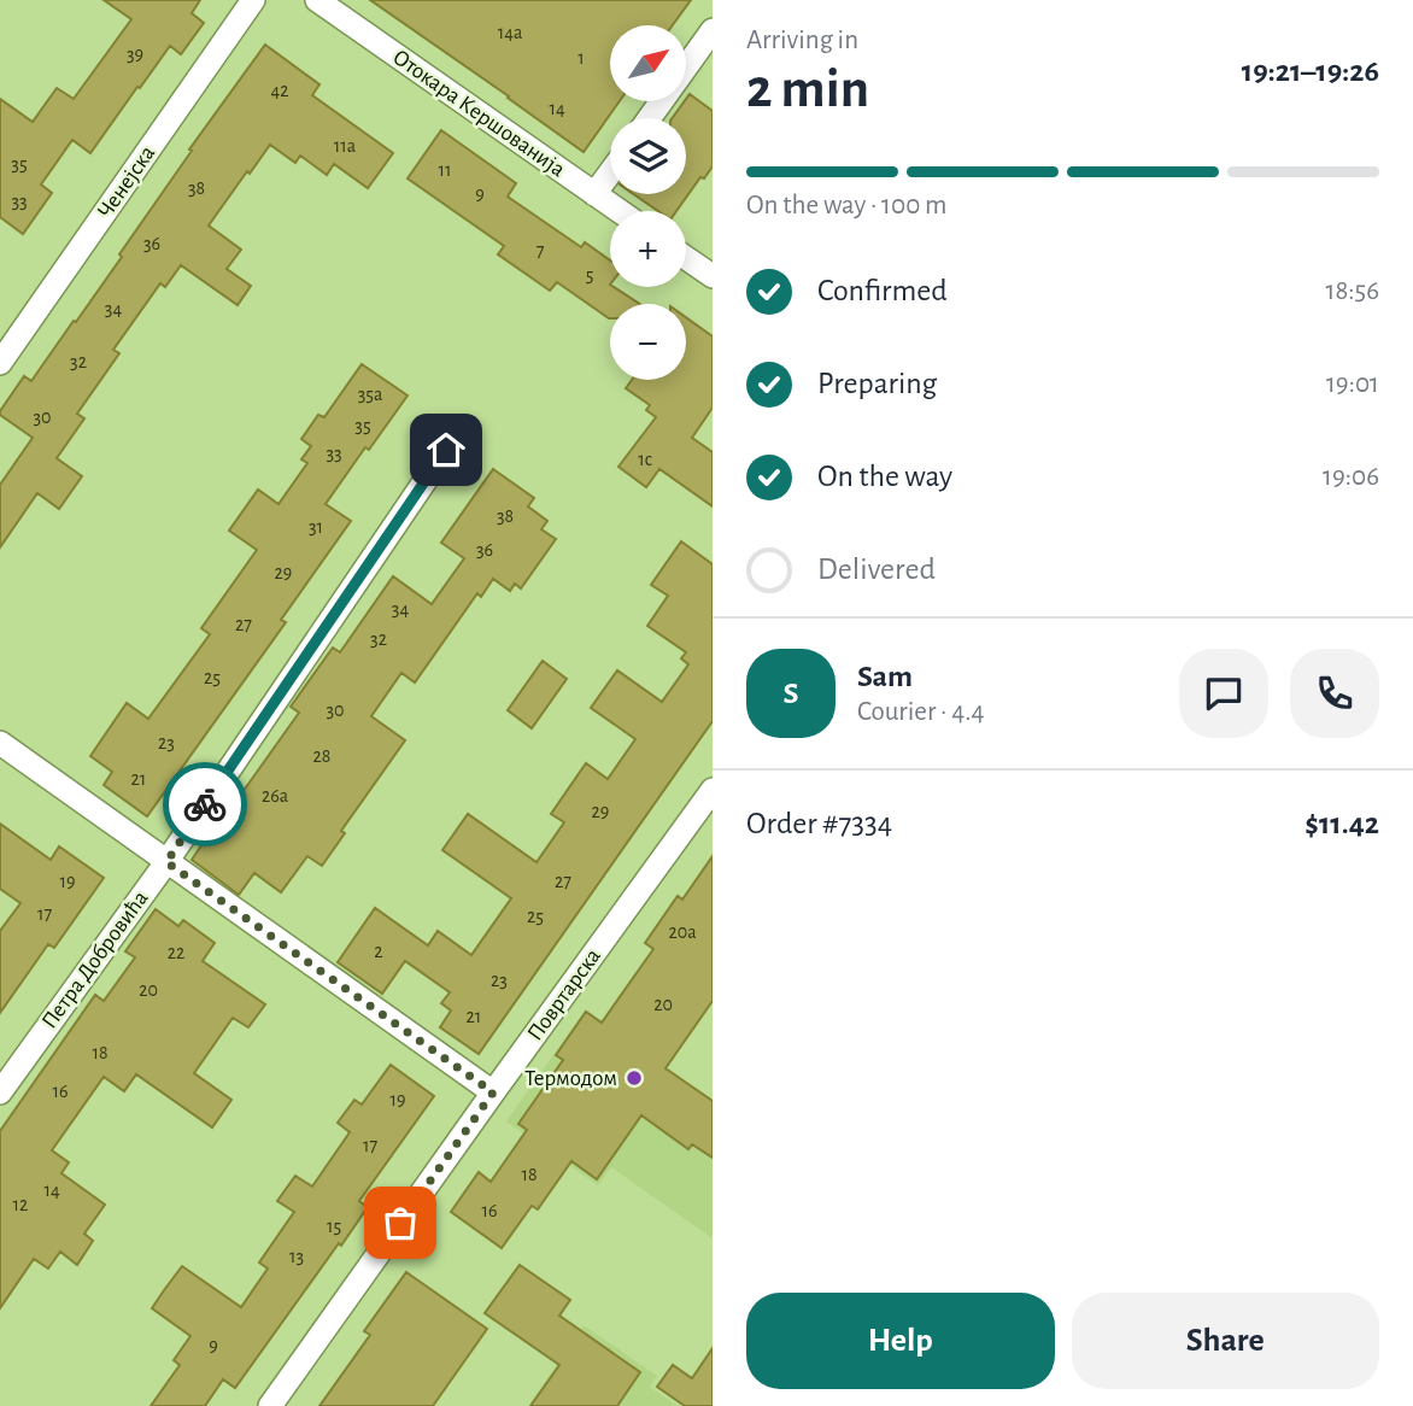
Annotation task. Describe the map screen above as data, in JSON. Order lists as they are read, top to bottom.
{
  "streets": {
    "street": [
      "Отокара Кершованија",
      "Ченејска",
      "Петра Добровића",
      "Повртарска"
    ]
  },
  "places": ["Термодом"],
  "house_numbers": [
    "14a",
    "39",
    "1",
    "42",
    "14",
    "11a",
    "35",
    "11",
    "38",
    "9",
    "33",
    "36",
    "7",
    "5",
    "34",
    "32",
    "35a",
    "30",
    "35",
    "33",
    "1c",
    "38",
    "31",
    "36",
    "29",
    "34",
    "27",
    "32",
    "25",
    "30",
    "23",
    "28",
    "21",
    "26a",
    "29",
    "19",
    "27",
    "17",
    "25",
    "20a",
    "2",
    "22",
    "23",
    "20",
    "20",
    "21",
    "18",
    "16",
    "19",
    "17",
    "18",
    "14",
    "12",
    "16",
    "15",
    "13",
    "9"
  ],
  "north": "top right",
  "page": {
    "heading": ["2 min", "Arriving in", "19:21–19:26"],
    "panel": [
      "Sam",
      "Courier · 4.4",
      "Order #7334",
      "$11.42"
    ],
    "map_buttons": ["+", "−"],
    "bar": "On the way · 100 m",
    "list": [
      ["Confirmed", "18:56"],
      ["Preparing", "19:01"],
      ["On the way", "19:06"],
      "Delivered"
    ],
    "round": "S",
    "buttons": ["Help", "Share"]
  }
}
